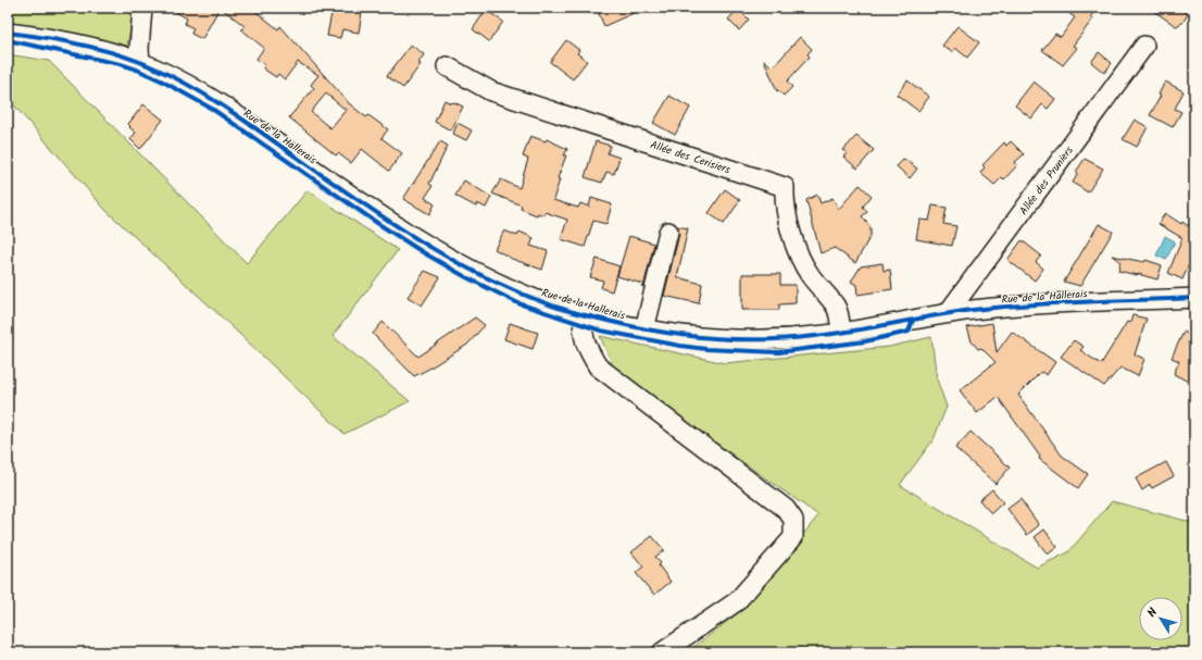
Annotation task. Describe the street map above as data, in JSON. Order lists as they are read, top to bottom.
{
  "streets": {
    "street": ["Rue de la Hallerais", "Allée des Cerisiers", "Allée des Pruniers"]
  },
  "crossings": [
    ["Rue de la Hallerais", "Allée des Cerisiers"],
    ["Rue de la Hallerais", "Allée des Pruniers"]
  ],
  "north": "top left"
}
